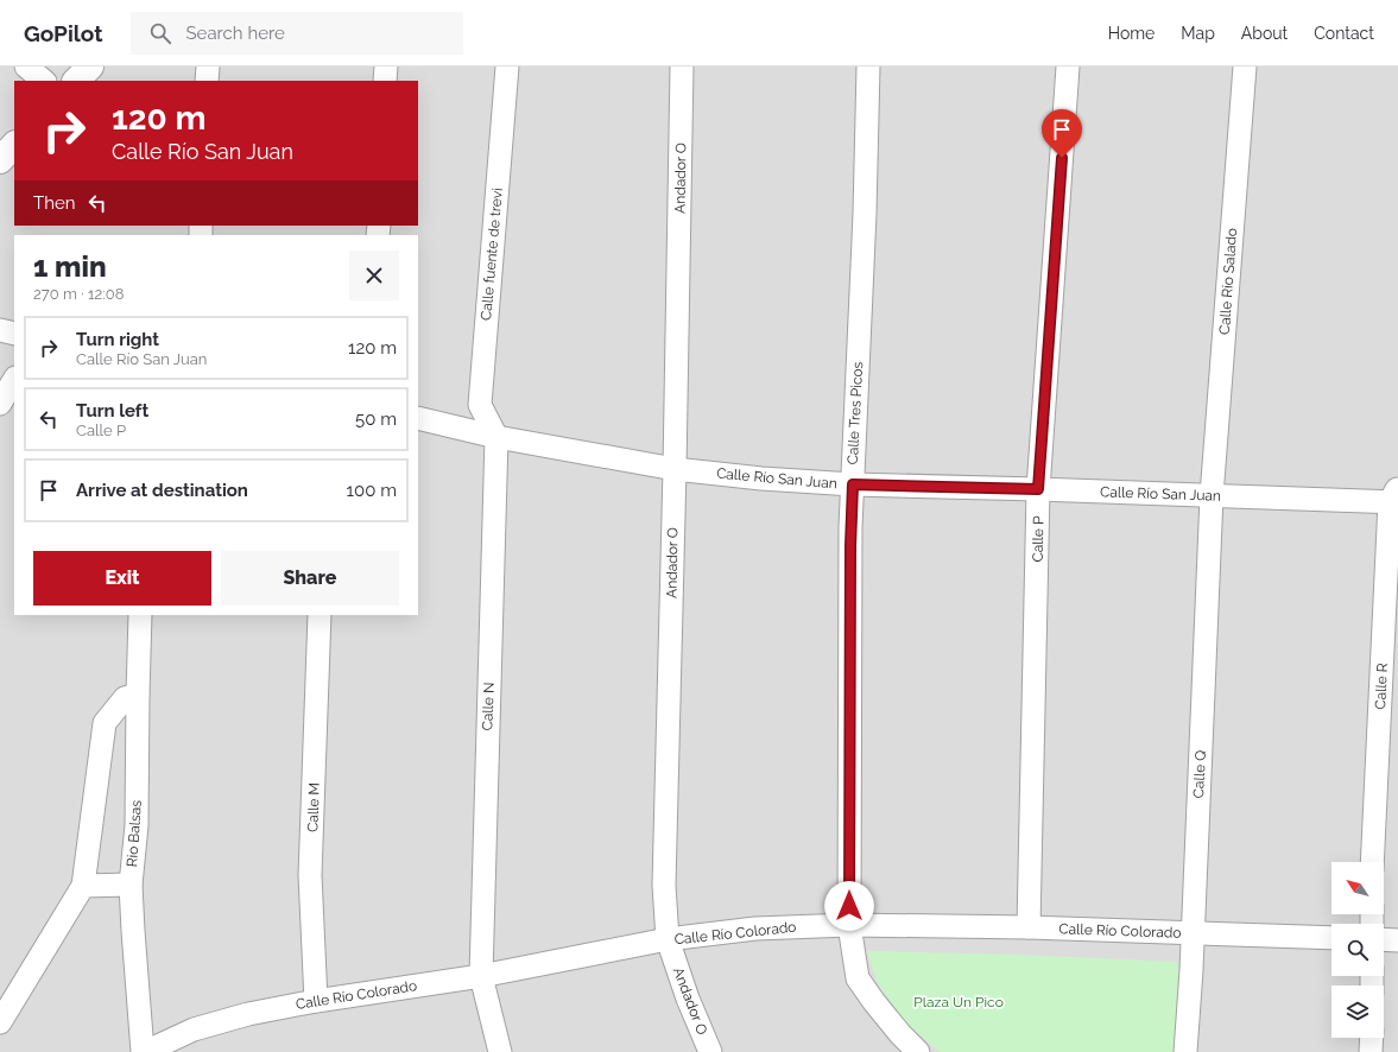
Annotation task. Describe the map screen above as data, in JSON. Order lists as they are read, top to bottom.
{
  "streets": {
    "street": [
      "Andador O",
      "Calle fuente de trevi",
      "Calle Río Salado",
      "Calle Tres Picos",
      "Calle Río San Juan",
      "Calle P",
      "Calle R",
      "Calle N",
      "Calle Q",
      "Calle M",
      "Rio Balsas",
      "Calle Río Colorado"
    ]
  },
  "crossings": [
    ["Andador O", "Calle Río San Juan"],
    ["Andador O", "Calle Río Colorado"],
    ["Calle fuente de trevi", "Calle Río San Juan"],
    ["Calle fuente de trevi", "Calle N"],
    ["Calle Río Salado", "Calle Río San Juan"],
    ["Calle Río Salado", "Calle Q"],
    ["Calle Tres Picos", "Calle Río San Juan"],
    ["Calle Tres Picos", "Calle Río Colorado"],
    ["Calle Río San Juan", "Calle P"],
    ["Calle Río San Juan", "Calle R"],
    ["Calle Río San Juan", "Calle N"],
    ["Calle Río San Juan", "Calle Q"],
    ["Calle P", "Calle Río Colorado"],
    ["Calle N", "Calle Río Colorado"],
    ["Calle Q", "Calle Río Colorado"],
    ["Calle M", "Calle Río Colorado"],
    ["Rio Balsas", "Calle Río Colorado"]
  ],
  "parks": ["Plaza Un Pico"],
  "north": "top left",
  "page": {
    "header": "GoPilot",
    "search": "Search here",
    "nav": [
      "Home",
      "Map",
      "About",
      "Contact"
    ],
    "turn": ["120 m", "Calle Río San Juan"],
    "then": "Then",
    "heading": ["1 min", "270 m · 12:08"],
    "list": [
      {
        "name": "Turn right",
        "note": "Calle Río San Juan",
        "value": "120 m"
      },
      {
        "name": "Turn left",
        "note": "Calle P",
        "value": "50 m"
      },
      {
        "name": "Arrive at destination",
        "value": "100 m"
      }
    ],
    "buttons": ["Exit", "Share"]
  }
}
